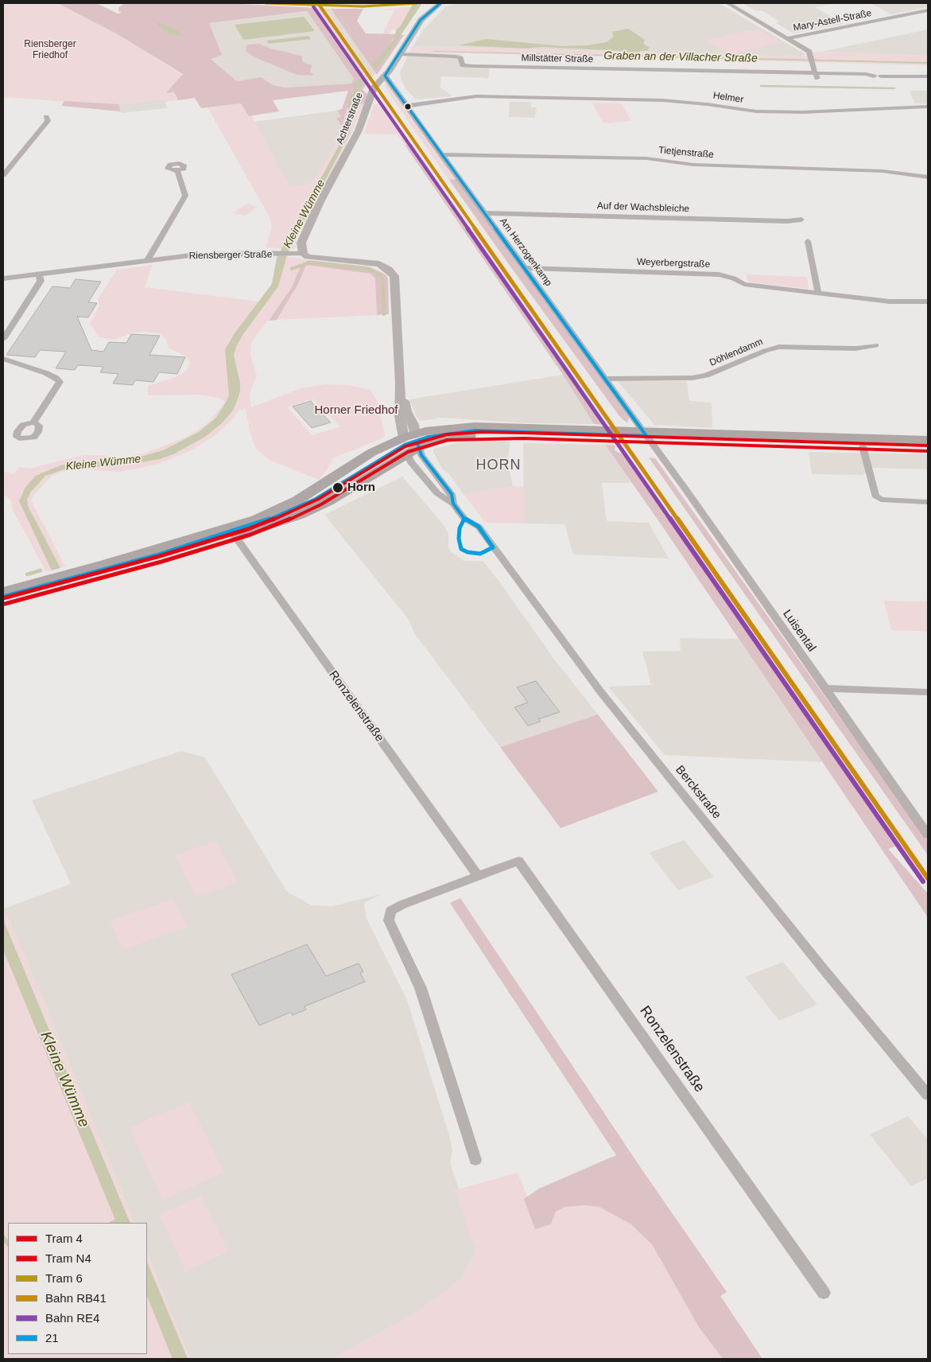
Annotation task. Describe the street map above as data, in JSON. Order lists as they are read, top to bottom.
{
  "streets": {
    "street": [
      "Mary-Astell-Straße",
      "Millstätter Straße",
      "Helmer",
      "Achterstraße",
      "Tietjenstraße",
      "Auf der Wachsbleiche",
      "Am Herzogenkamp",
      "Riensberger Straße",
      "Weyerbergstraße",
      "Döhlendamm",
      "Luisental",
      "Ronzelenstraße",
      "Berckstraße"
    ]
  },
  "crossings": [
    ["Millstätter Straße", "Achterstraße"],
    ["Helmer", "Am Herzogenkamp"],
    ["Achterstraße", "Am Herzogenkamp"],
    ["Achterstraße", "Riensberger Straße"],
    ["Tietjenstraße", "Am Herzogenkamp"],
    ["Auf der Wachsbleiche", "Am Herzogenkamp"],
    ["Am Herzogenkamp", "Weyerbergstraße"],
    ["Am Herzogenkamp", "Döhlendamm"],
    ["Am Herzogenkamp", "Luisental"]
  ],
  "districts": ["HORN"],
  "water": ["Graben an der Villacher Straße", "Kleine Wümme"],
  "parks": ["Riensberger Friedhof", "Horner Friedhof"],
  "places": ["Horn"],
  "lines": [
    "tram line 6",
    "rail line RB41",
    "transit line 21",
    "rail line RE4",
    "tram line 4",
    "tram line N4"
  ],
  "legend": [
    "Tram 4",
    "Tram N4",
    "Tram 6",
    "Bahn RB41",
    "Bahn RE4",
    "21"
  ]
}
